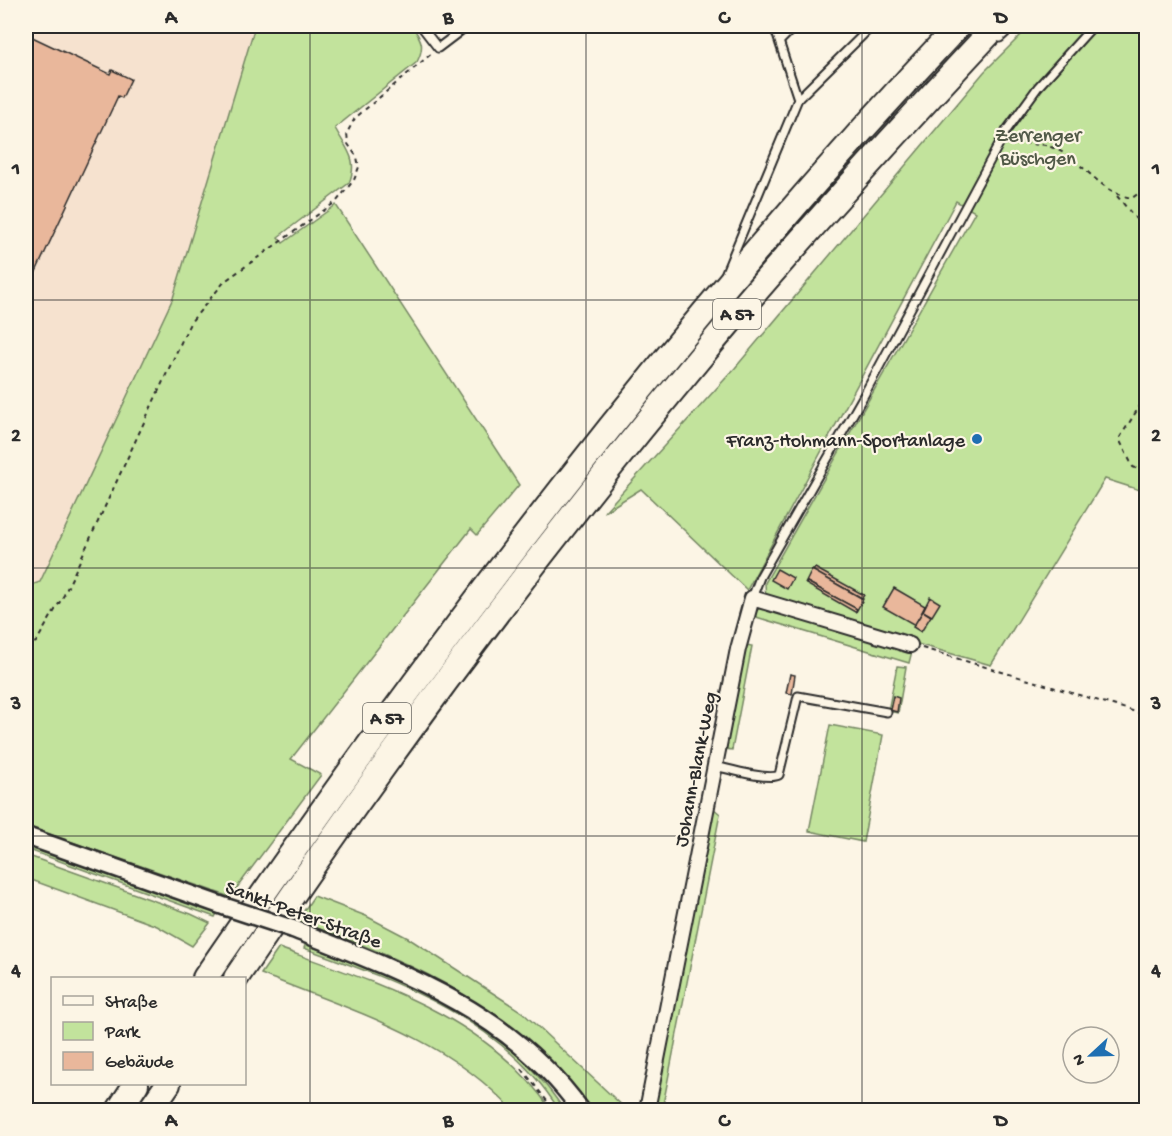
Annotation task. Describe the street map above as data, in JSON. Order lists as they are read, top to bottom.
{
  "streets": {
    "highway": ["A 57"],
    "street": ["Johann-Blank-Weg", "Sankt-Peter-Straße"]
  },
  "parks": ["Zerrenger Büschgen"],
  "places": ["Franz-Hohmann-Sportanlage"],
  "legend": ["Straße", "Park", "Gebäude"],
  "north": "left",
  "grid": {
    "columns": [
      "A",
      "B",
      "C",
      "D"
    ],
    "rows": [
      "1",
      "2",
      "3",
      "4"
    ]
  }
}
